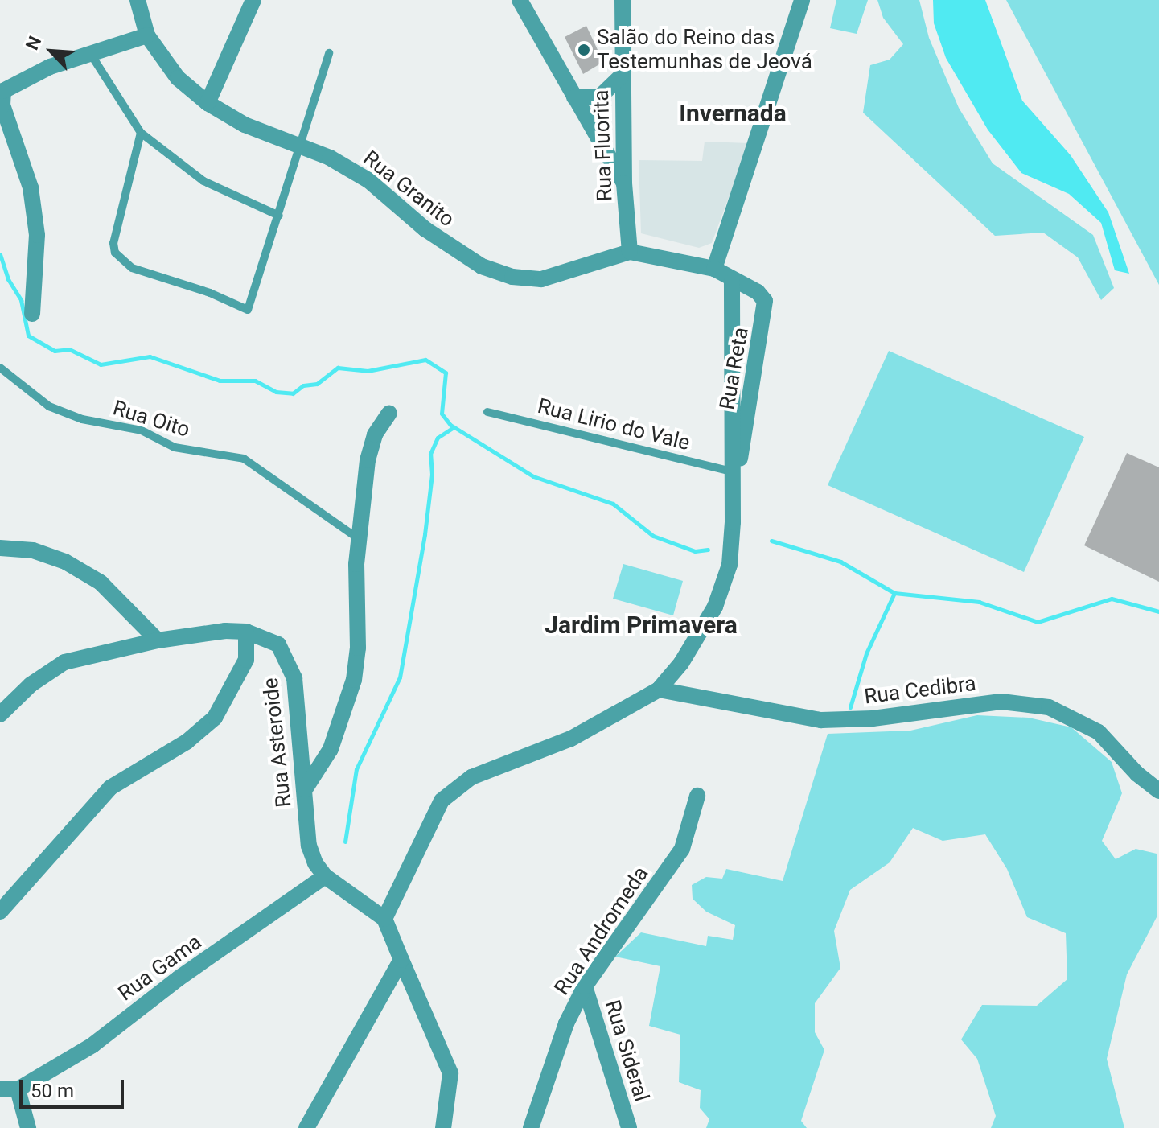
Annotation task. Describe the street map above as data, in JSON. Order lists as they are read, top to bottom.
{
  "streets": {
    "street": [
      "Rua Fluorita",
      "Rua Granito",
      "Rua Reta",
      "Rua Cedibra",
      "Rua Asteroide",
      "Rua Andromeda",
      "Rua Gama",
      "Rua Sideral"
    ],
    "lane": ["Rua Oito", "Rua Lirio do Vale"]
  },
  "crossings": [
    ["Rua Fluorita", "Rua Granito"],
    ["Rua Granito", "Rua Reta"],
    ["Rua Reta", "Rua Lirio do Vale"],
    ["Rua Reta", "Rua Cedibra"],
    ["Rua Asteroide", "Rua Gama"],
    ["Rua Andromeda", "Rua Sideral"]
  ],
  "districts": ["Invernada", "Jardim Primavera"],
  "places": ["Salão do Reino das Testemunhas de Jeová"],
  "scale_bar": "50 m",
  "north": "top left"
}
